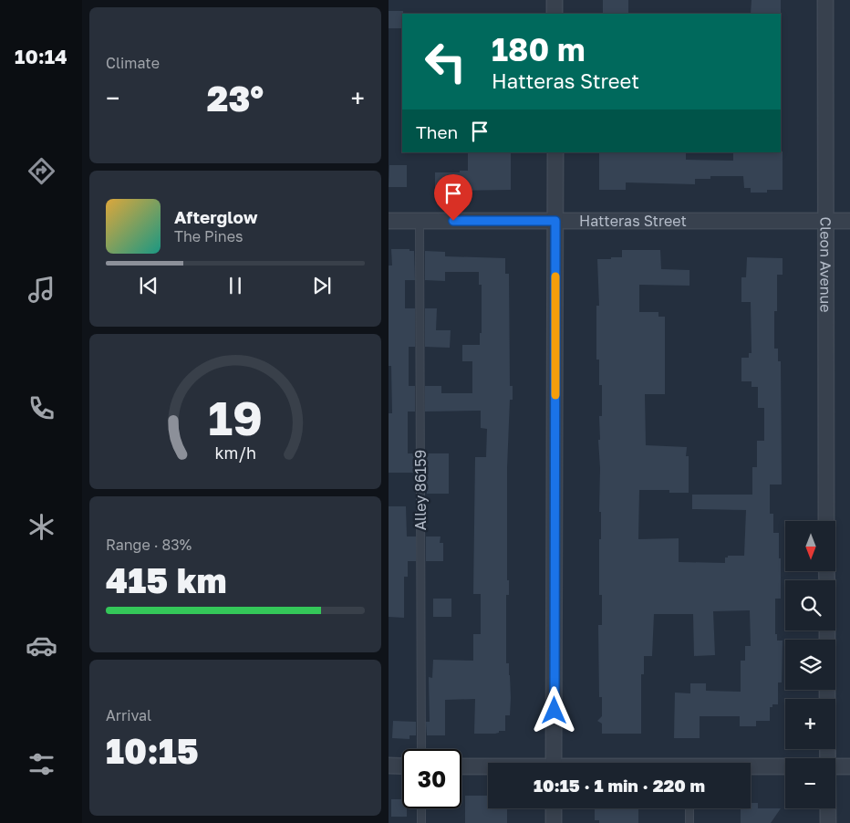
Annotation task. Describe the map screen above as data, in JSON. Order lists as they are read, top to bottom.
{
  "streets": {
    "street": ["Hatteras Street", "Cleon Avenue"],
    "lane": ["Alley 86159"]
  },
  "crossings": [
    ["Hatteras Street", "Cleon Avenue"],
    ["Hatteras Street", "Alley 86159"]
  ],
  "north": "bottom",
  "page": {
    "tabs": "10:14",
    "tile": [
      "Climate",
      ["Range · 83%", "415 km"],
      ["Arrival", "10:15"]
    ],
    "turn": ["180 m", "Hatteras Street"],
    "heat": ["−", "23°", "+"],
    "then": "Then",
    "song": ["Afterglow", "The Pines"],
    "map_buttons": ["+", "−"],
    "limit": "30",
    "trip": "10:15 · 1 min · 220 m",
    "gauge": ["19", "km/h"]
  }
}
